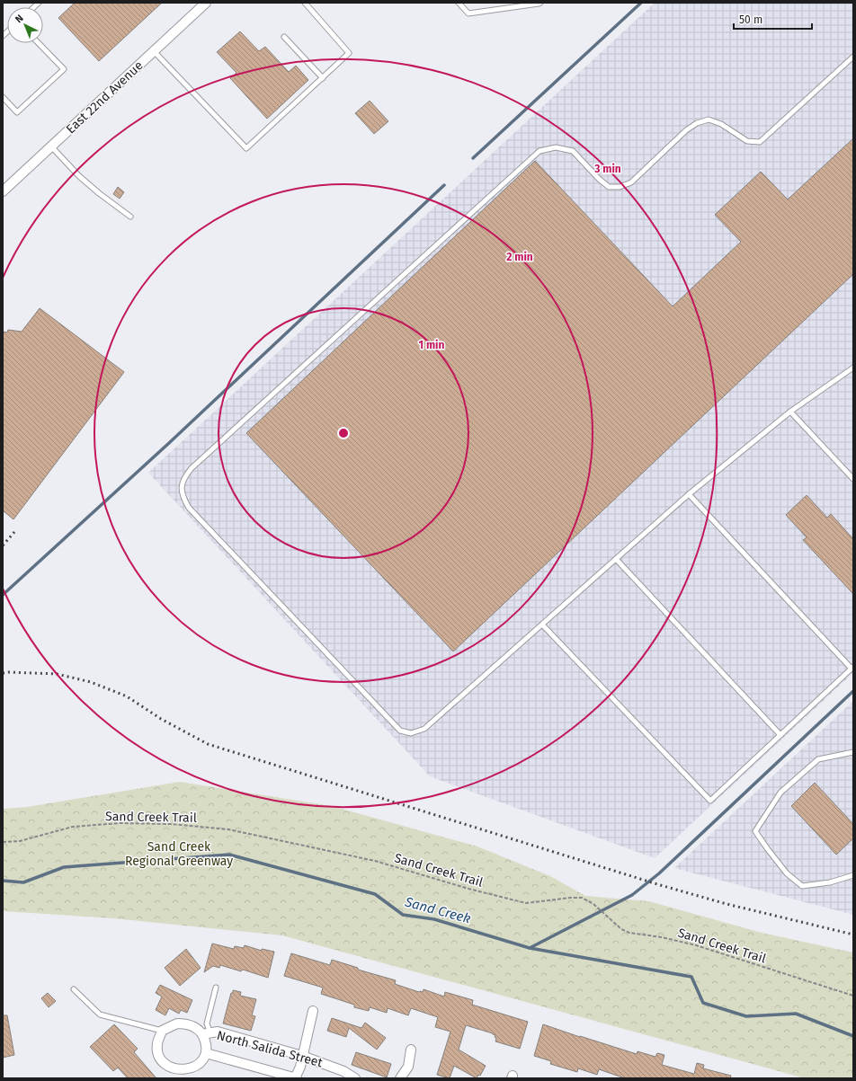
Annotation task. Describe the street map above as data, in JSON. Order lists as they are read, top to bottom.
{
  "streets": {
    "street": ["East 22nd Avenue", "North Salida Street"],
    "path": ["Sand Creek Trail"]
  },
  "water": ["Sand Creek"],
  "parks": ["Sand Creek Regional Greenway"],
  "scale_bar": "50 m",
  "north": "top left",
  "rings": ["3 min", "2 min", "1 min"]
}
